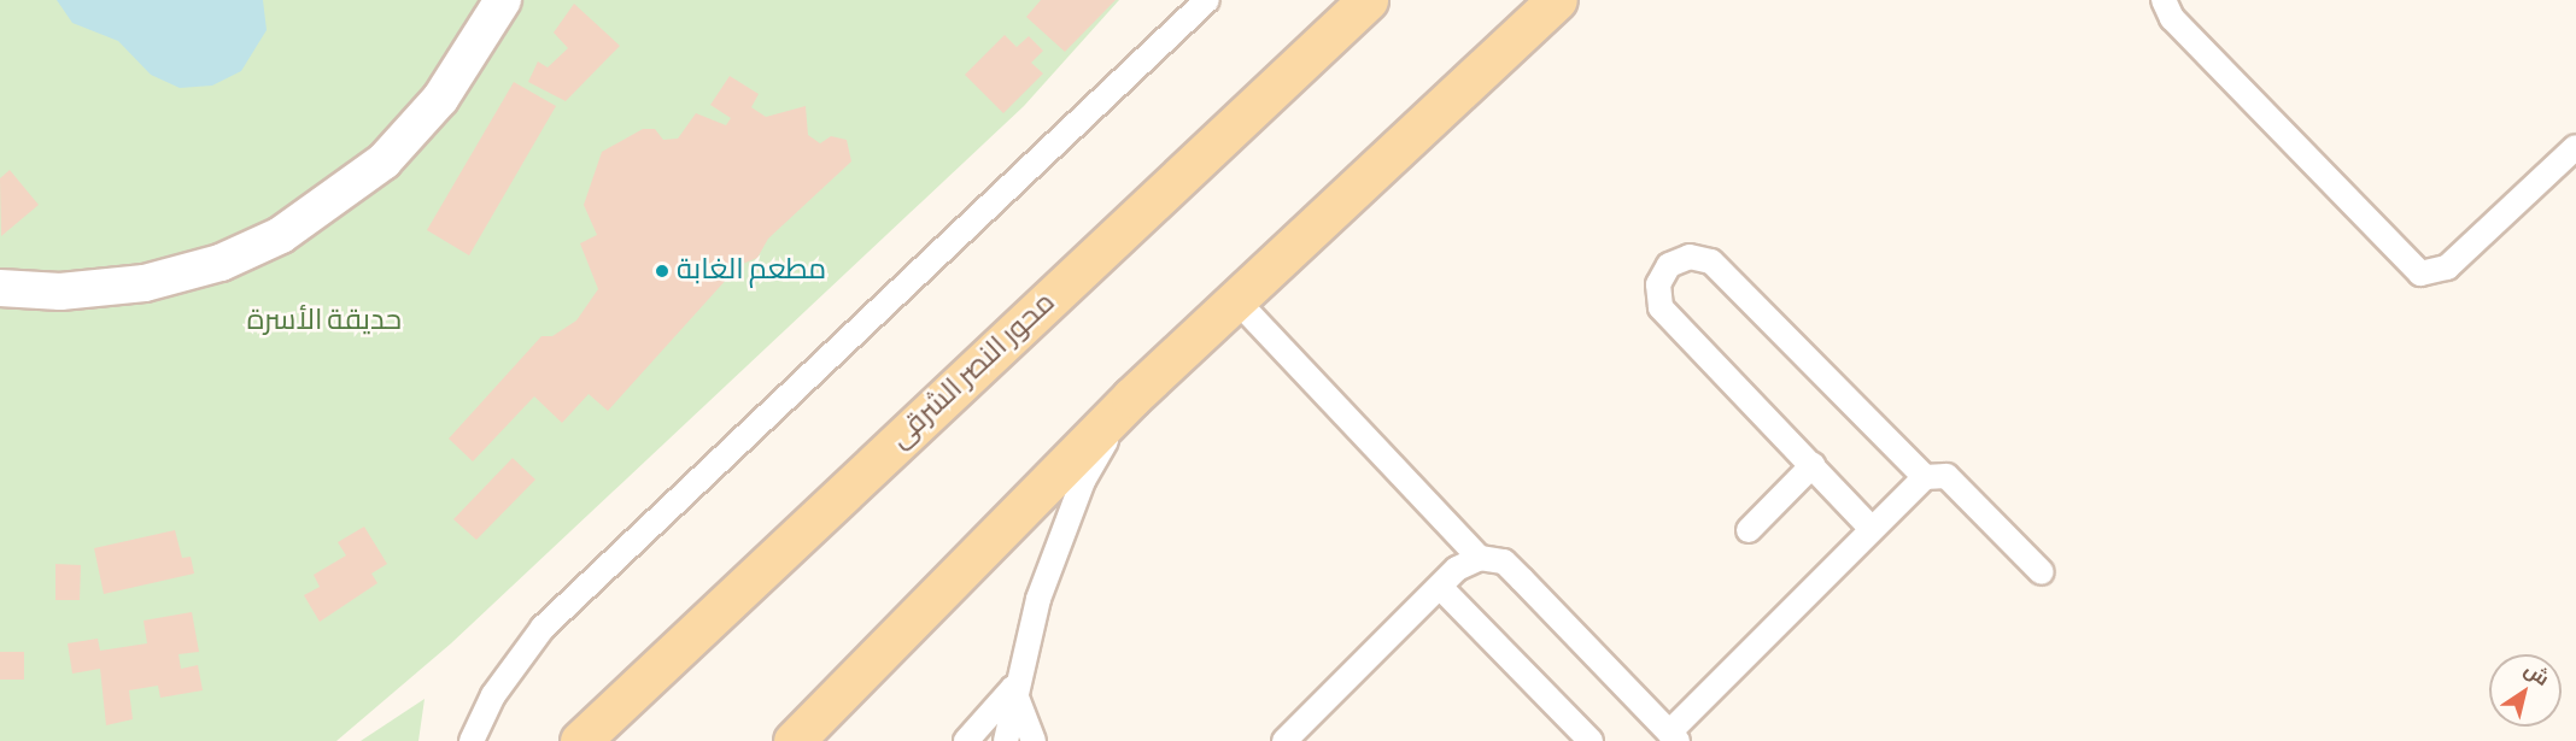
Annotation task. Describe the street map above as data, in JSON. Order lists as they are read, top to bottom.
{
  "streets": {
    "main road": ["محور النصر الشرقى"]
  },
  "parks": ["حديقة الأسرة"],
  "places": ["مطعم الغابة"],
  "north": "top right"
}
